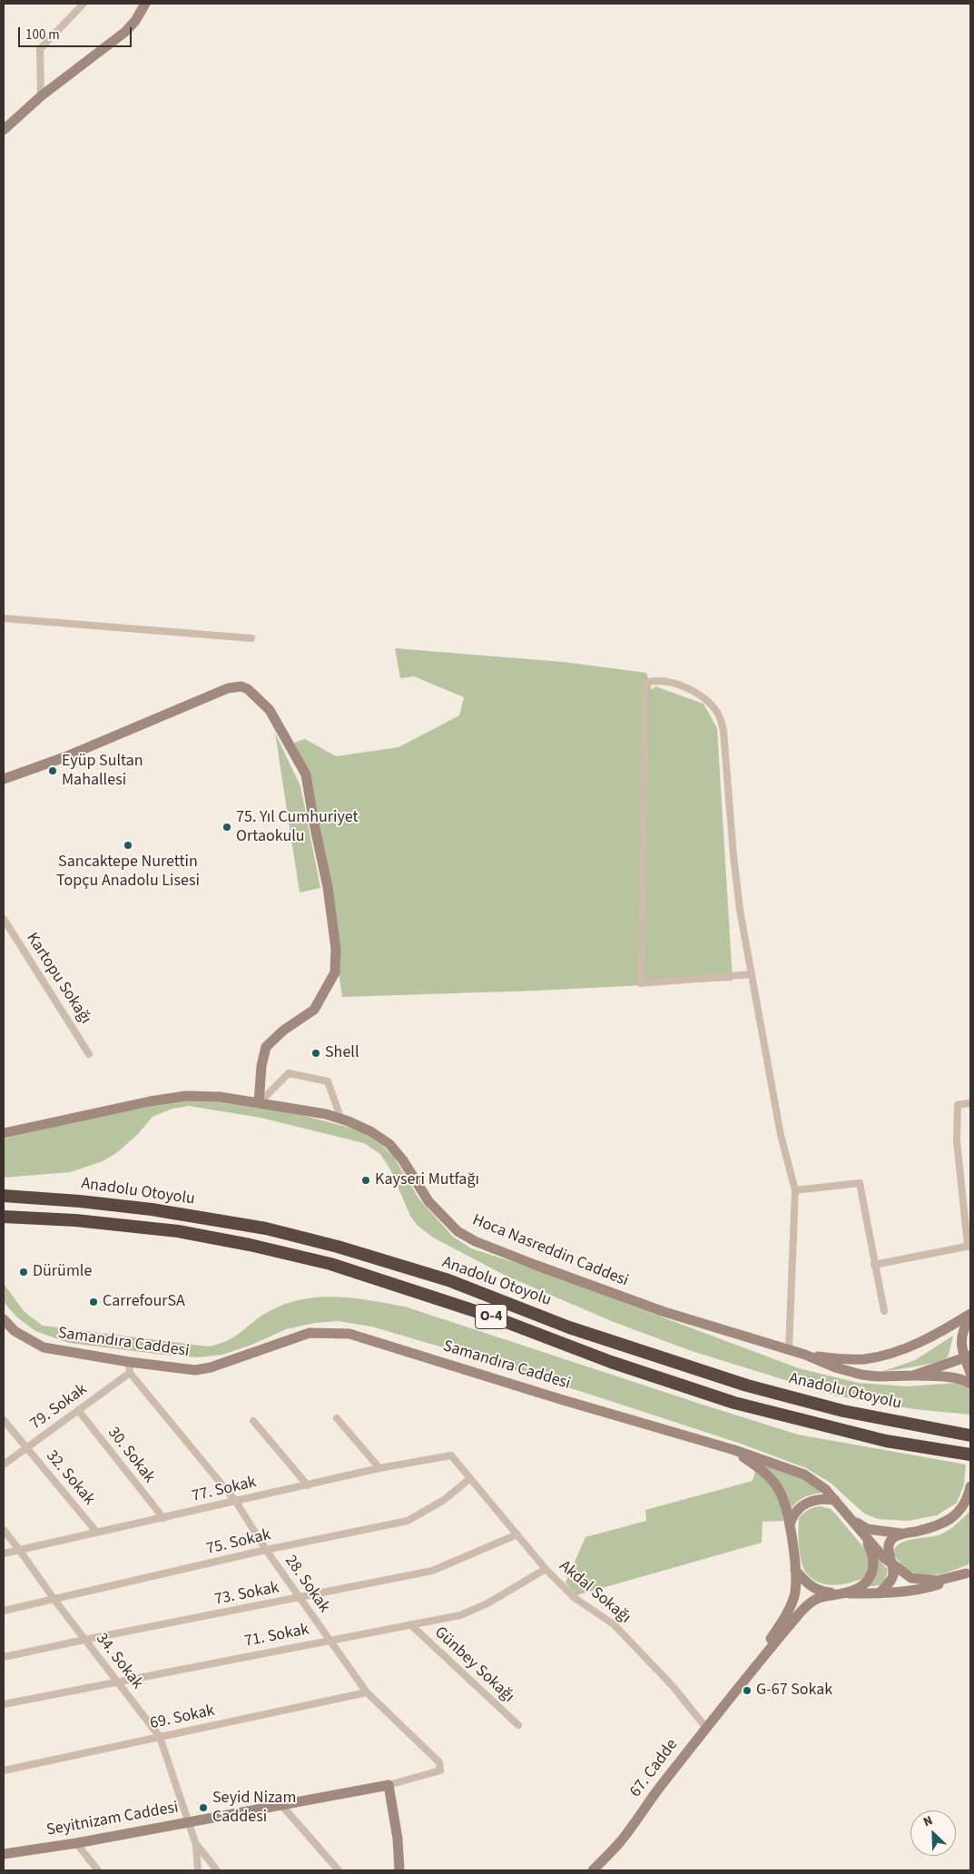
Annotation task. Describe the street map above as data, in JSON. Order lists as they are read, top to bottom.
{
  "streets": {
    "highway": ["Anadolu Otoyolu", "O-4"],
    "main road": [
      "Hoca Nasreddin Caddesi",
      "Samandıra Caddesi",
      "67. Cadde",
      "Seyitnizam Caddesi"
    ],
    "street": [
      "Kartopu Sokağı",
      "79. Sokak",
      "30. Sokak",
      "32. Sokak",
      "77. Sokak",
      "75. Sokak",
      "28. Sokak",
      "Akdal Sokağı",
      "73. Sokak",
      "71. Sokak",
      "34. Sokak",
      "Günbey Sokağı",
      "69. Sokak"
    ]
  },
  "crossings": [
    ["Samandıra Caddesi", "79. Sokak"],
    ["Samandıra Caddesi", "28. Sokak"],
    ["Samandıra Caddesi", "67. Cadde"],
    ["79. Sokak", "30. Sokak"],
    ["79. Sokak", "32. Sokak"],
    ["79. Sokak", "28. Sokak"],
    ["30. Sokak", "77. Sokak"],
    ["32. Sokak", "77. Sokak"],
    ["77. Sokak", "28. Sokak"],
    ["77. Sokak", "Akdal Sokağı"],
    ["77. Sokak", "34. Sokak"],
    ["75. Sokak", "28. Sokak"],
    ["75. Sokak", "Akdal Sokağı"],
    ["75. Sokak", "34. Sokak"],
    ["28. Sokak", "73. Sokak"],
    ["28. Sokak", "71. Sokak"],
    ["28. Sokak", "69. Sokak"],
    ["28. Sokak", "Seyitnizam Caddesi"],
    ["Akdal Sokağı", "73. Sokak"],
    ["Akdal Sokağı", "71. Sokak"],
    ["Akdal Sokağı", "67. Cadde"],
    ["73. Sokak", "34. Sokak"],
    ["71. Sokak", "34. Sokak"],
    ["71. Sokak", "Günbey Sokağı"],
    ["34. Sokak", "69. Sokak"],
    ["34. Sokak", "Seyitnizam Caddesi"]
  ],
  "places": [
    "Eyüp Sultan Mahallesi",
    "75. Yıl Cumhuriyet Ortaokulu",
    "Sancaktepe Nurettin Topçu Anadolu Lisesi",
    "Shell",
    "Kayseri Mutfağı",
    "Dürümle",
    "CarrefourSA",
    "G-67 Sokak",
    "Seyid Nizam Caddesi"
  ],
  "scale_bar": "100 m",
  "north": "top left"
}
